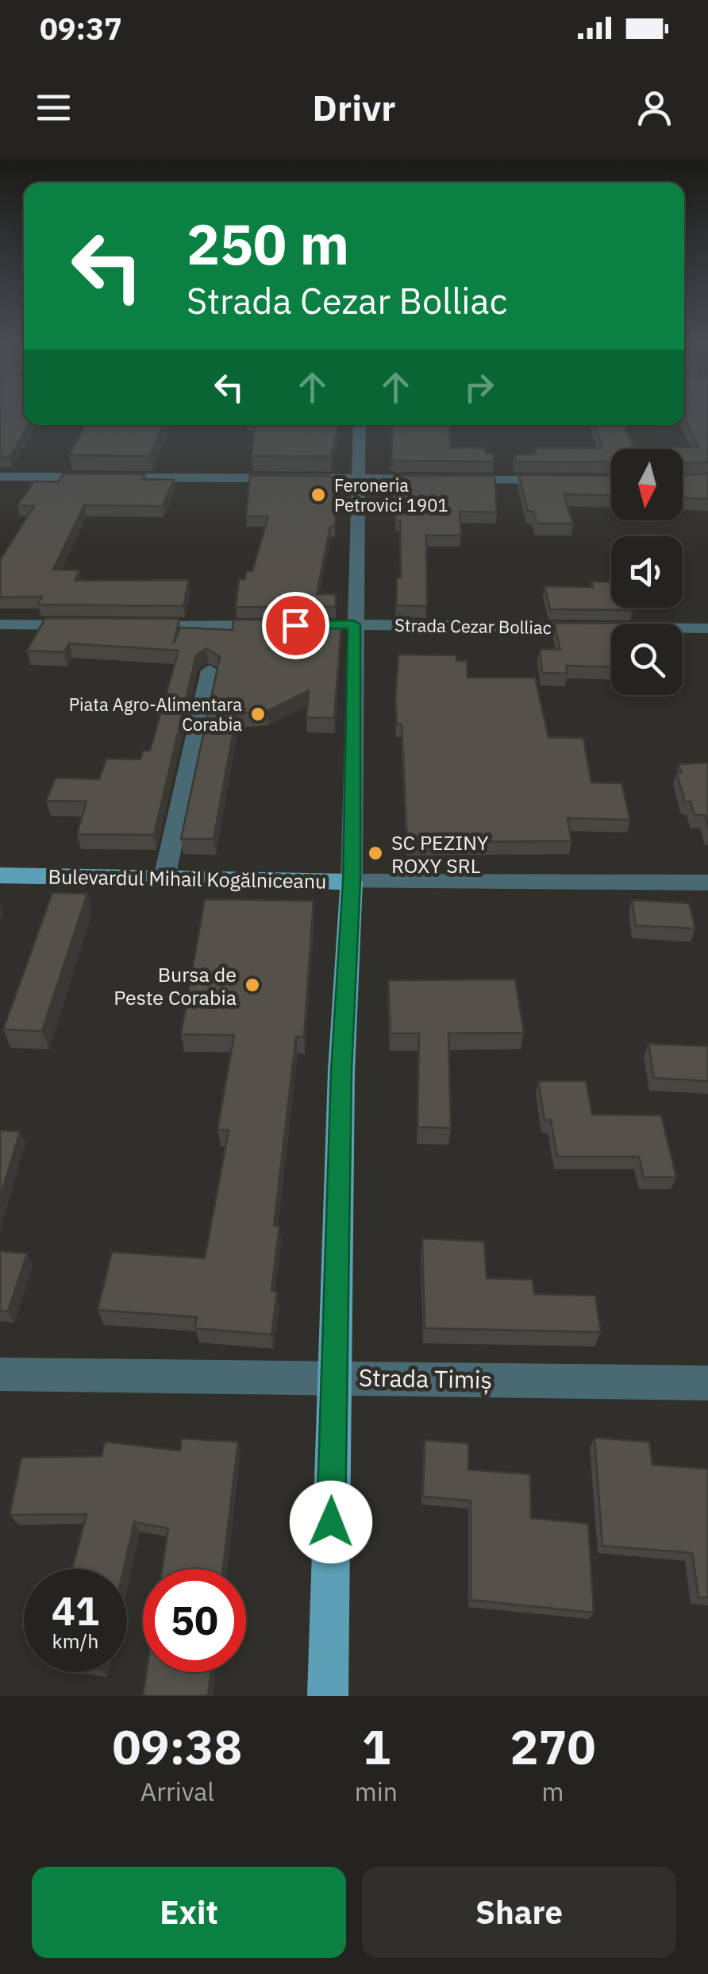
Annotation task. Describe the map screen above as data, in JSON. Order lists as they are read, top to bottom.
{
  "streets": {
    "main road": ["Bulevardul Mihail Kogălniceanu"],
    "street": ["Strada Cezar Bolliac", "Strada Timiș"]
  },
  "places": [
    "Feroneria Petrovici 1901",
    "Piata Agro-Alimentara Corabia",
    "SC PEZINY ROXY SRL",
    "Bursa de Peste Corabia"
  ],
  "north": "bottom",
  "page": {
    "status": "09:37",
    "header": "Drivr",
    "turn": ["250 m", "Strada Cezar Bolliac"],
    "speed": "41 km/h",
    "limit": "50",
    "eta": [
      "09:38",
      "Arrival",
      "1",
      "min",
      "270",
      "m"
    ],
    "buttons": ["Exit", "Share"]
  }
}
